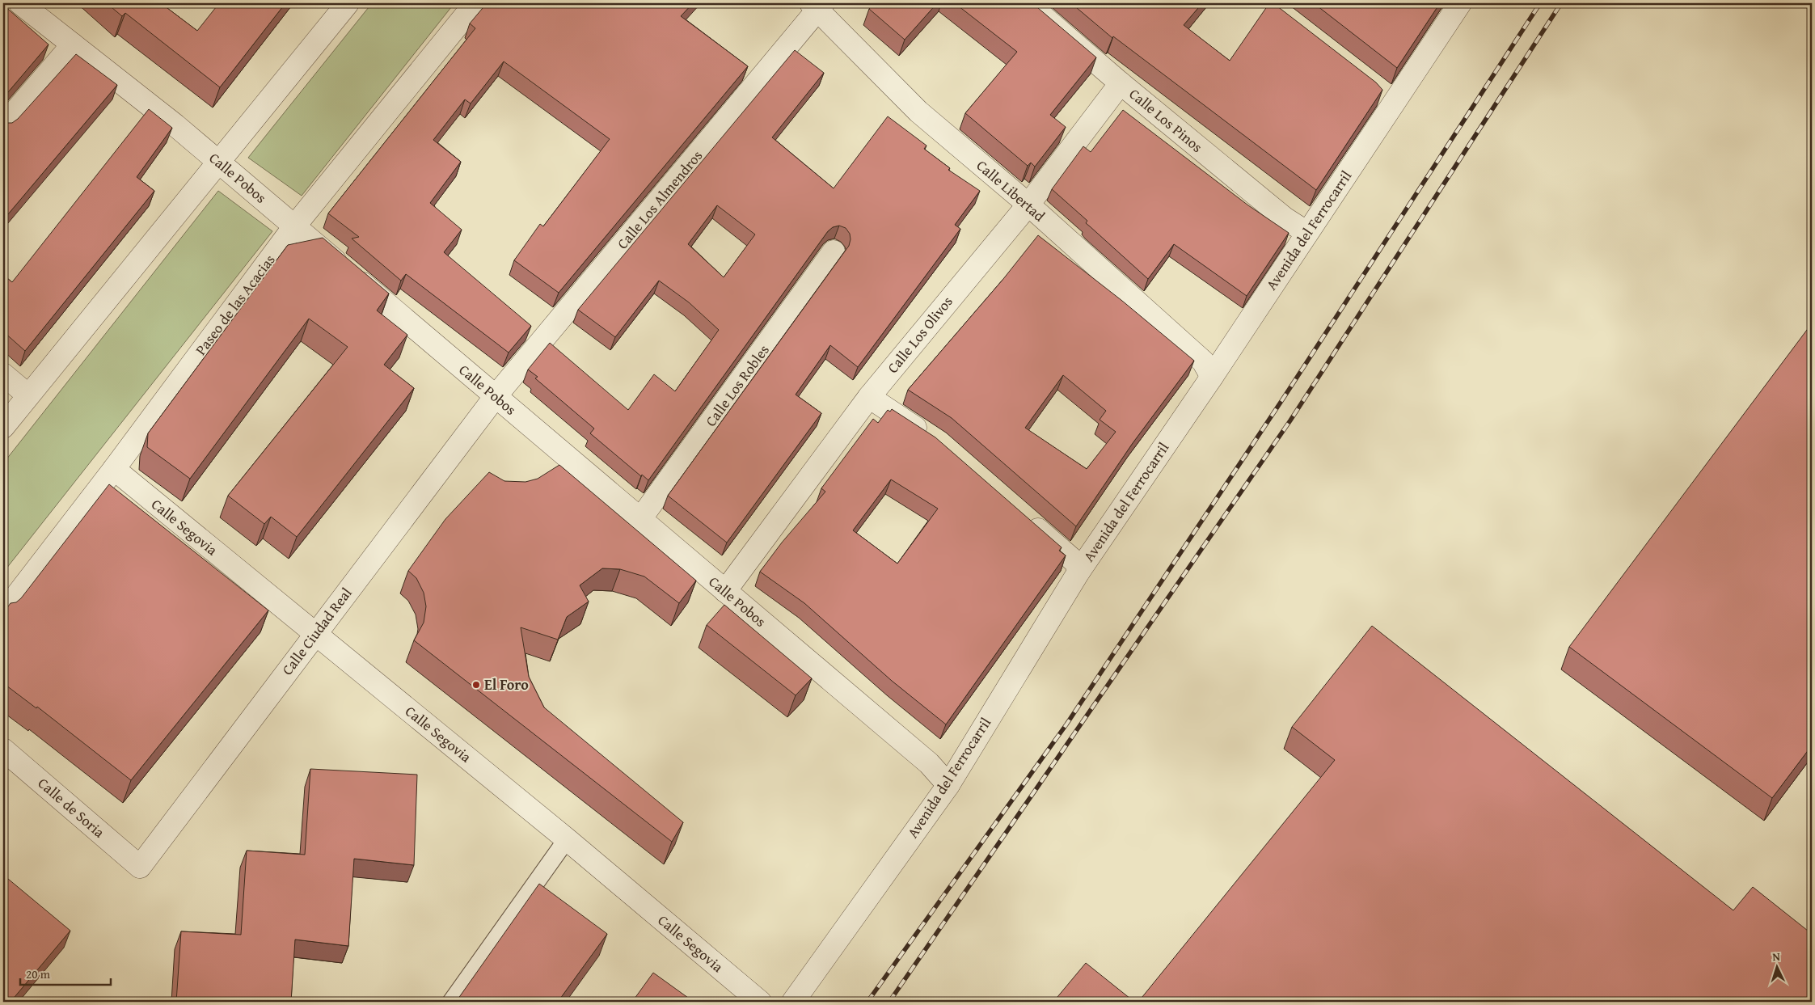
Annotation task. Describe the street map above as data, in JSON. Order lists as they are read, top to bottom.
{
  "streets": {
    "street": [
      "Calle Los Pinos",
      "Calle Pobos",
      "Calle Libertad",
      "Calle Los Almendros",
      "Avenida del Ferrocarril",
      "Paseo de las Acacias",
      "Calle Los Olivos",
      "Calle Los Robles",
      "Calle Segovia",
      "Calle Ciudad Real",
      "Calle de Soria"
    ]
  },
  "crossings": [
    ["Calle Los Pinos", "Avenida del Ferrocarril"],
    ["Calle Los Pinos", "Calle Los Olivos"],
    ["Calle Pobos", "Calle Los Almendros"],
    ["Calle Pobos", "Avenida del Ferrocarril"],
    ["Calle Pobos", "Paseo de las Acacias"],
    ["Calle Pobos", "Calle Los Olivos"],
    ["Calle Pobos", "Calle Los Robles"],
    ["Calle Pobos", "Calle Ciudad Real"],
    ["Calle Libertad", "Calle Los Almendros"],
    ["Calle Libertad", "Avenida del Ferrocarril"],
    ["Calle Libertad", "Calle Los Olivos"],
    ["Calle Los Almendros", "Calle Ciudad Real"],
    ["Paseo de las Acacias", "Calle Segovia"],
    ["Calle Segovia", "Calle Ciudad Real"],
    ["Calle Ciudad Real", "Calle de Soria"]
  ],
  "places": ["El Foro"],
  "scale_bar": "20 m",
  "north": "top"
}
